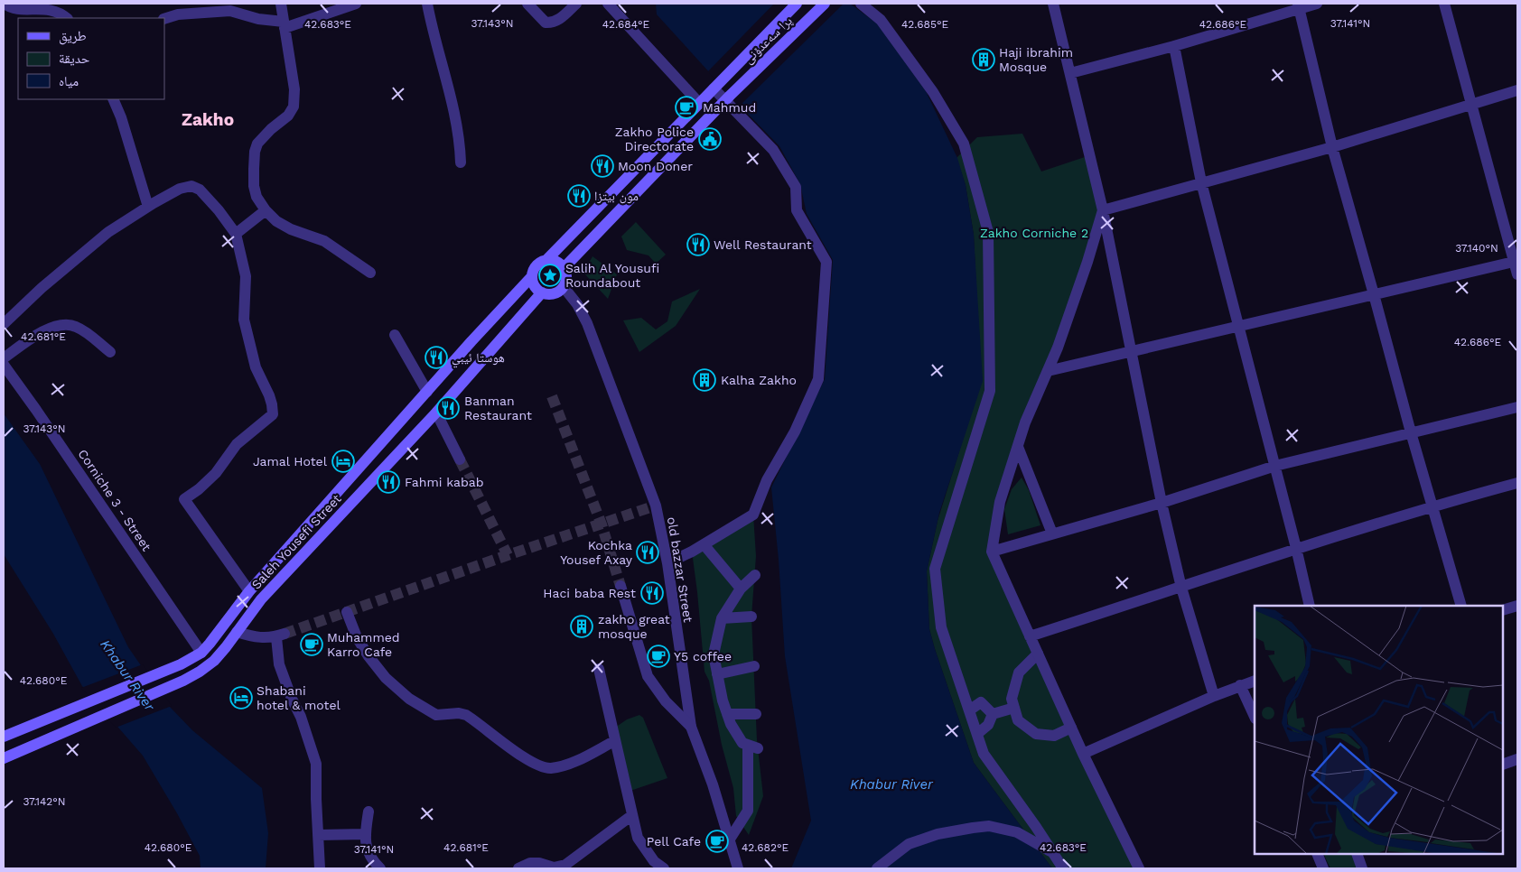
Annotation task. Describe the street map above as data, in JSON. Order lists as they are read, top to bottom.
{
  "streets": {
    "main road": ["پرا سەعدۆنی", "Saleh Yousefi Street"],
    "street": ["Corniche 3 - Street", "old bazzar Street"]
  },
  "crossings": [
    ["Corniche 3 - Street", "Saleh Yousefi Street"],
    ["Saleh Yousefi Street", "old bazzar Street"]
  ],
  "districts": ["Zakho"],
  "water": ["Khabur River"],
  "parks": ["Zakho Corniche 2"],
  "places": {
    "building": ["Haji ibrahim Mosque", "Kalha Zakho", "zakho great mosque"],
    "cafe": [
      "Mahmud",
      "Muhammed Karro Cafe",
      "Y5 coffee",
      "Pell Cafe"
    ],
    "public building": ["Zakho Police Directorate"],
    "restaurant": [
      "Moon Doner",
      "مون بيتزا",
      "Well Restaurant",
      "هوستا ئيبي",
      "Banman Restaurant",
      "Fahmi kabab",
      "Kochka Yousef Axay",
      "Haci baba Rest"
    ],
    "place": ["Salih Al Yousufi Roundabout"],
    "hotel": ["Jamal Hotel", "Shabani hotel & motel"]
  },
  "legend": ["طريق", "حديقة", "مياه"],
  "coordinates": [
    "37.143°N",
    "37.141°N",
    "42.683°E",
    "42.684°E",
    "42.685°E",
    "42.686°E",
    "37.140°N",
    "42.681°E",
    "42.680°E",
    "37.142°N",
    "42.682°E"
  ]
}
